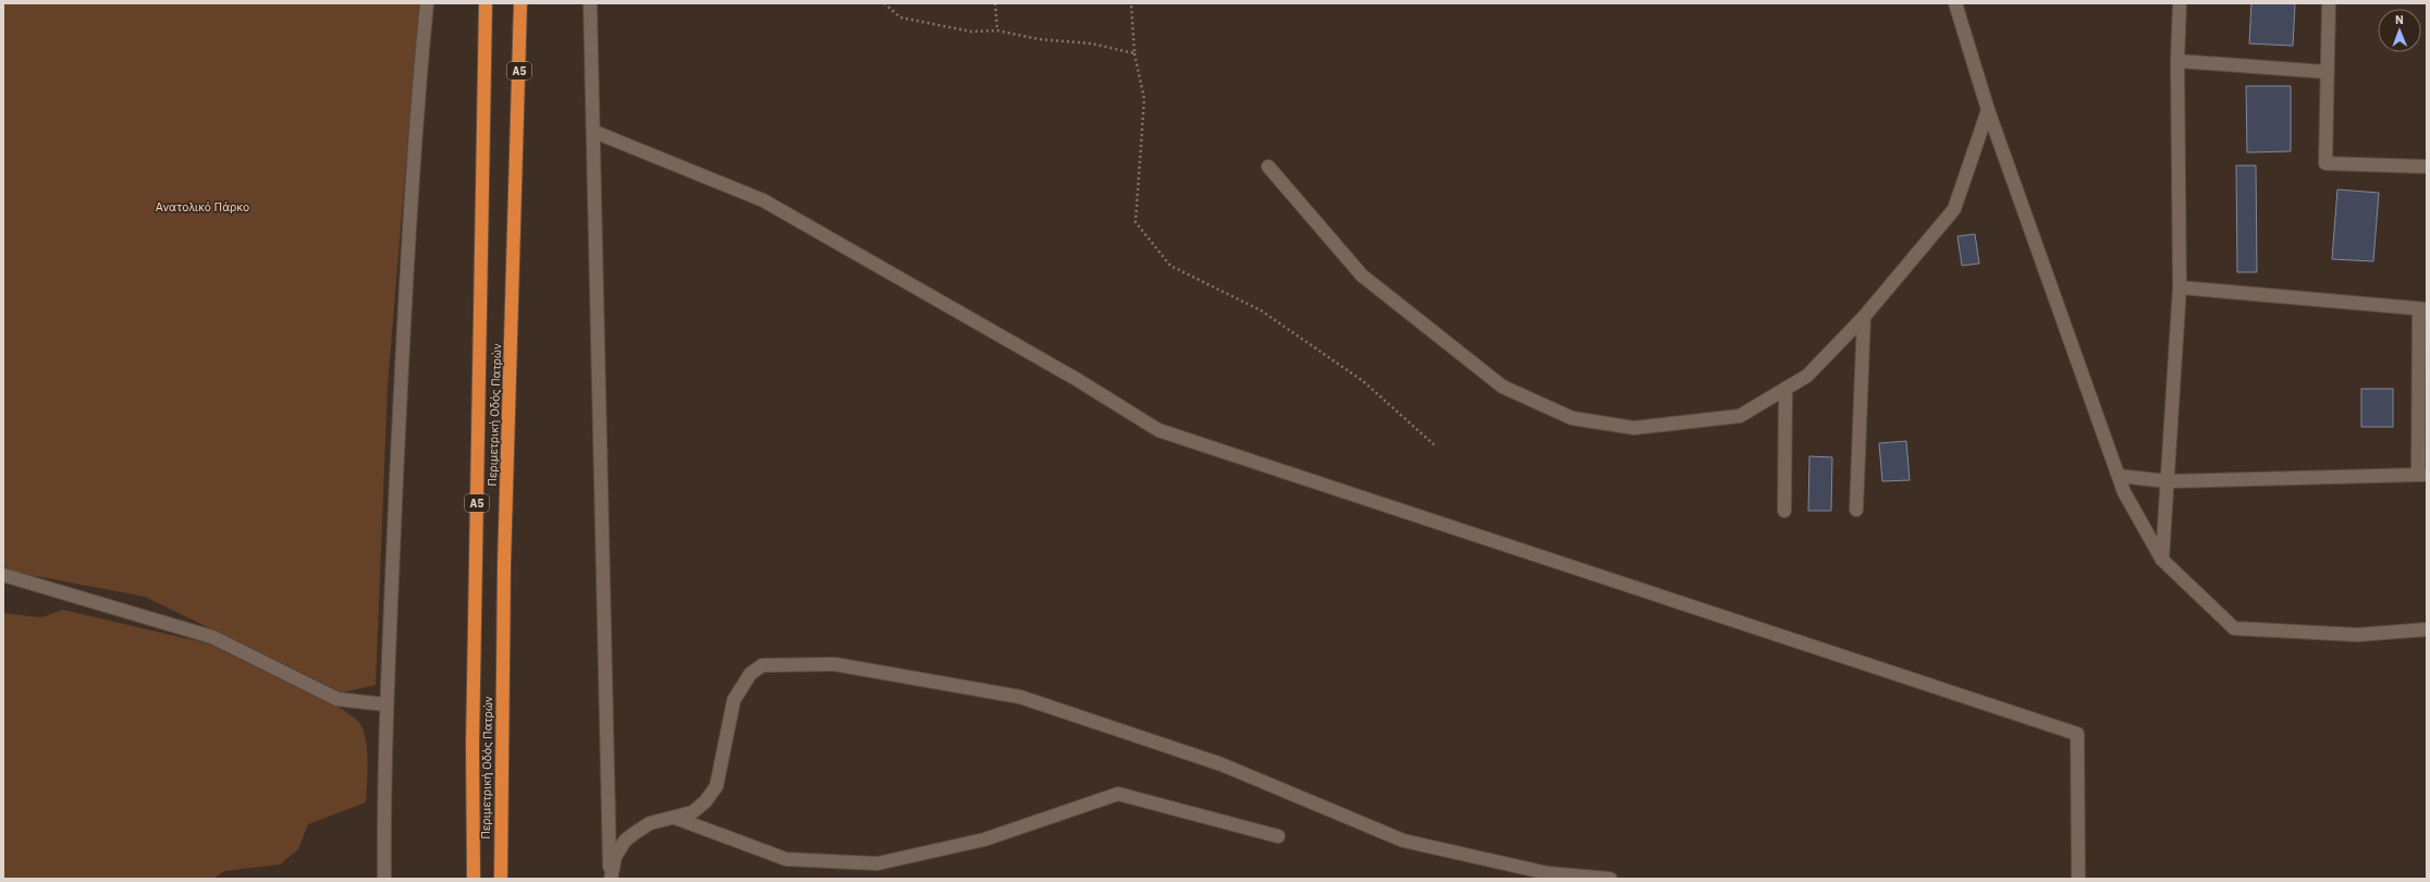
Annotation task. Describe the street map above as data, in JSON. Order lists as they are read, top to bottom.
{
  "streets": {
    "highway": ["Α5", "Περιμετρική Οδός Πατρών"]
  },
  "parks": ["Ανατολικό Πάρκο"],
  "north": "top"
}
